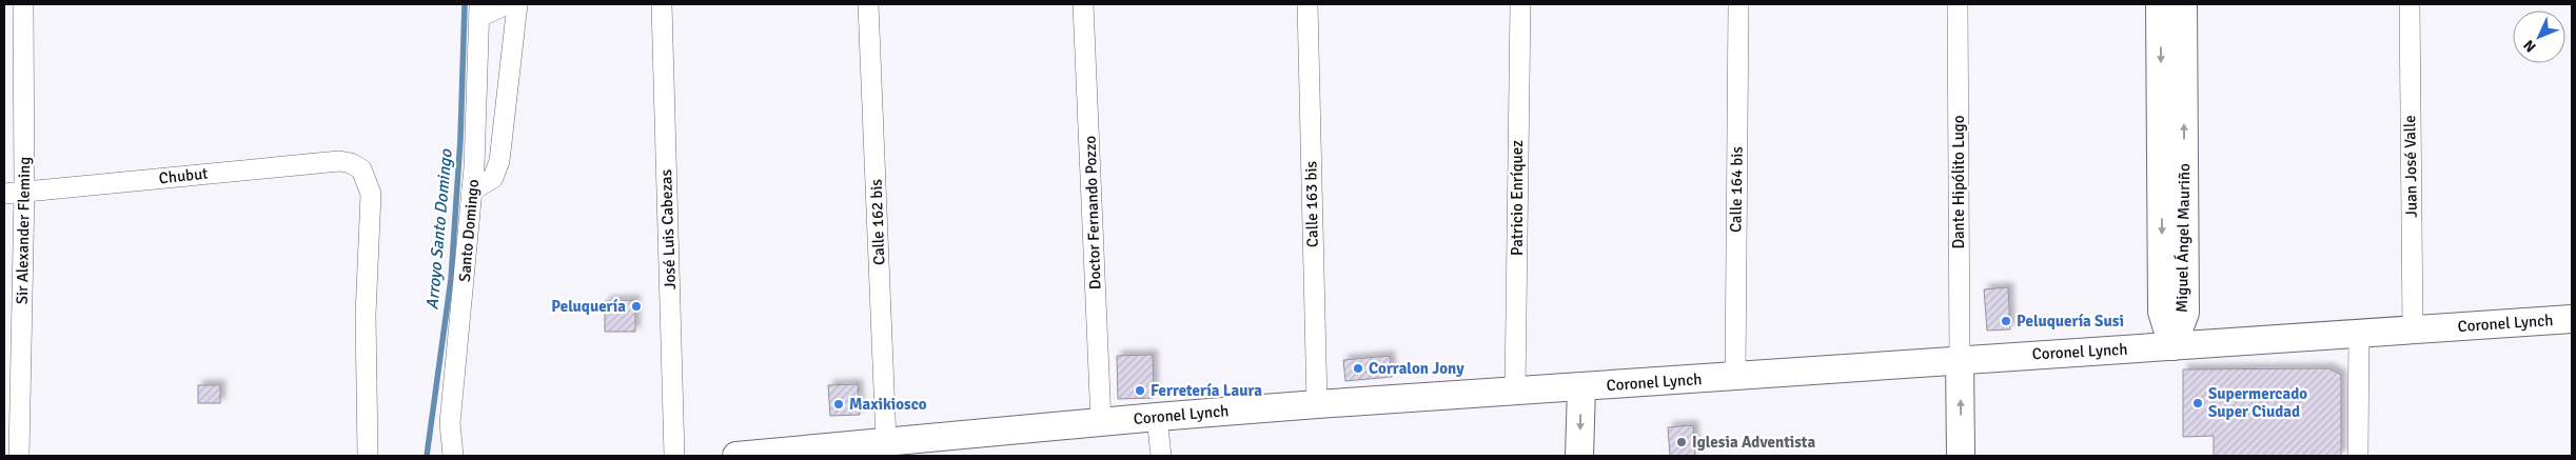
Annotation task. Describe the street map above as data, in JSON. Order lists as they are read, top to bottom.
{
  "streets": {
    "main road": ["Miguel Ángel Mauriño", "Coronel Lynch"],
    "street": [
      "Juan José Valle",
      "Chubut",
      "Dante Hipólito Lugo",
      "Calle 164 bis",
      "Patricio Enríquez",
      "Calle 163 bis",
      "Doctor Fernando Pozzo",
      "Calle 162 bis",
      "José Luis Cabezas",
      "Sir Alexander Fleming",
      "Santo Domingo"
    ]
  },
  "crossings": [
    ["Juan José Valle", "Coronel Lynch"],
    ["Chubut", "Sir Alexander Fleming"],
    ["Dante Hipólito Lugo", "Coronel Lynch"],
    ["Calle 164 bis", "Coronel Lynch"],
    ["Patricio Enríquez", "Coronel Lynch"],
    ["Calle 163 bis", "Coronel Lynch"],
    ["Doctor Fernando Pozzo", "Coronel Lynch"],
    ["Calle 162 bis", "Coronel Lynch"],
    ["Miguel Ángel Mauriño", "Coronel Lynch"]
  ],
  "water": ["Arroyo Santo Domingo"],
  "places": [
    "Peluquería",
    "Peluquería Susi",
    "Corralon Jony",
    "Ferretería Laura",
    "Supermercado Super Ciudad",
    "Maxikiosco",
    "Iglesia Adventista"
  ],
  "north": "bottom left"
}
